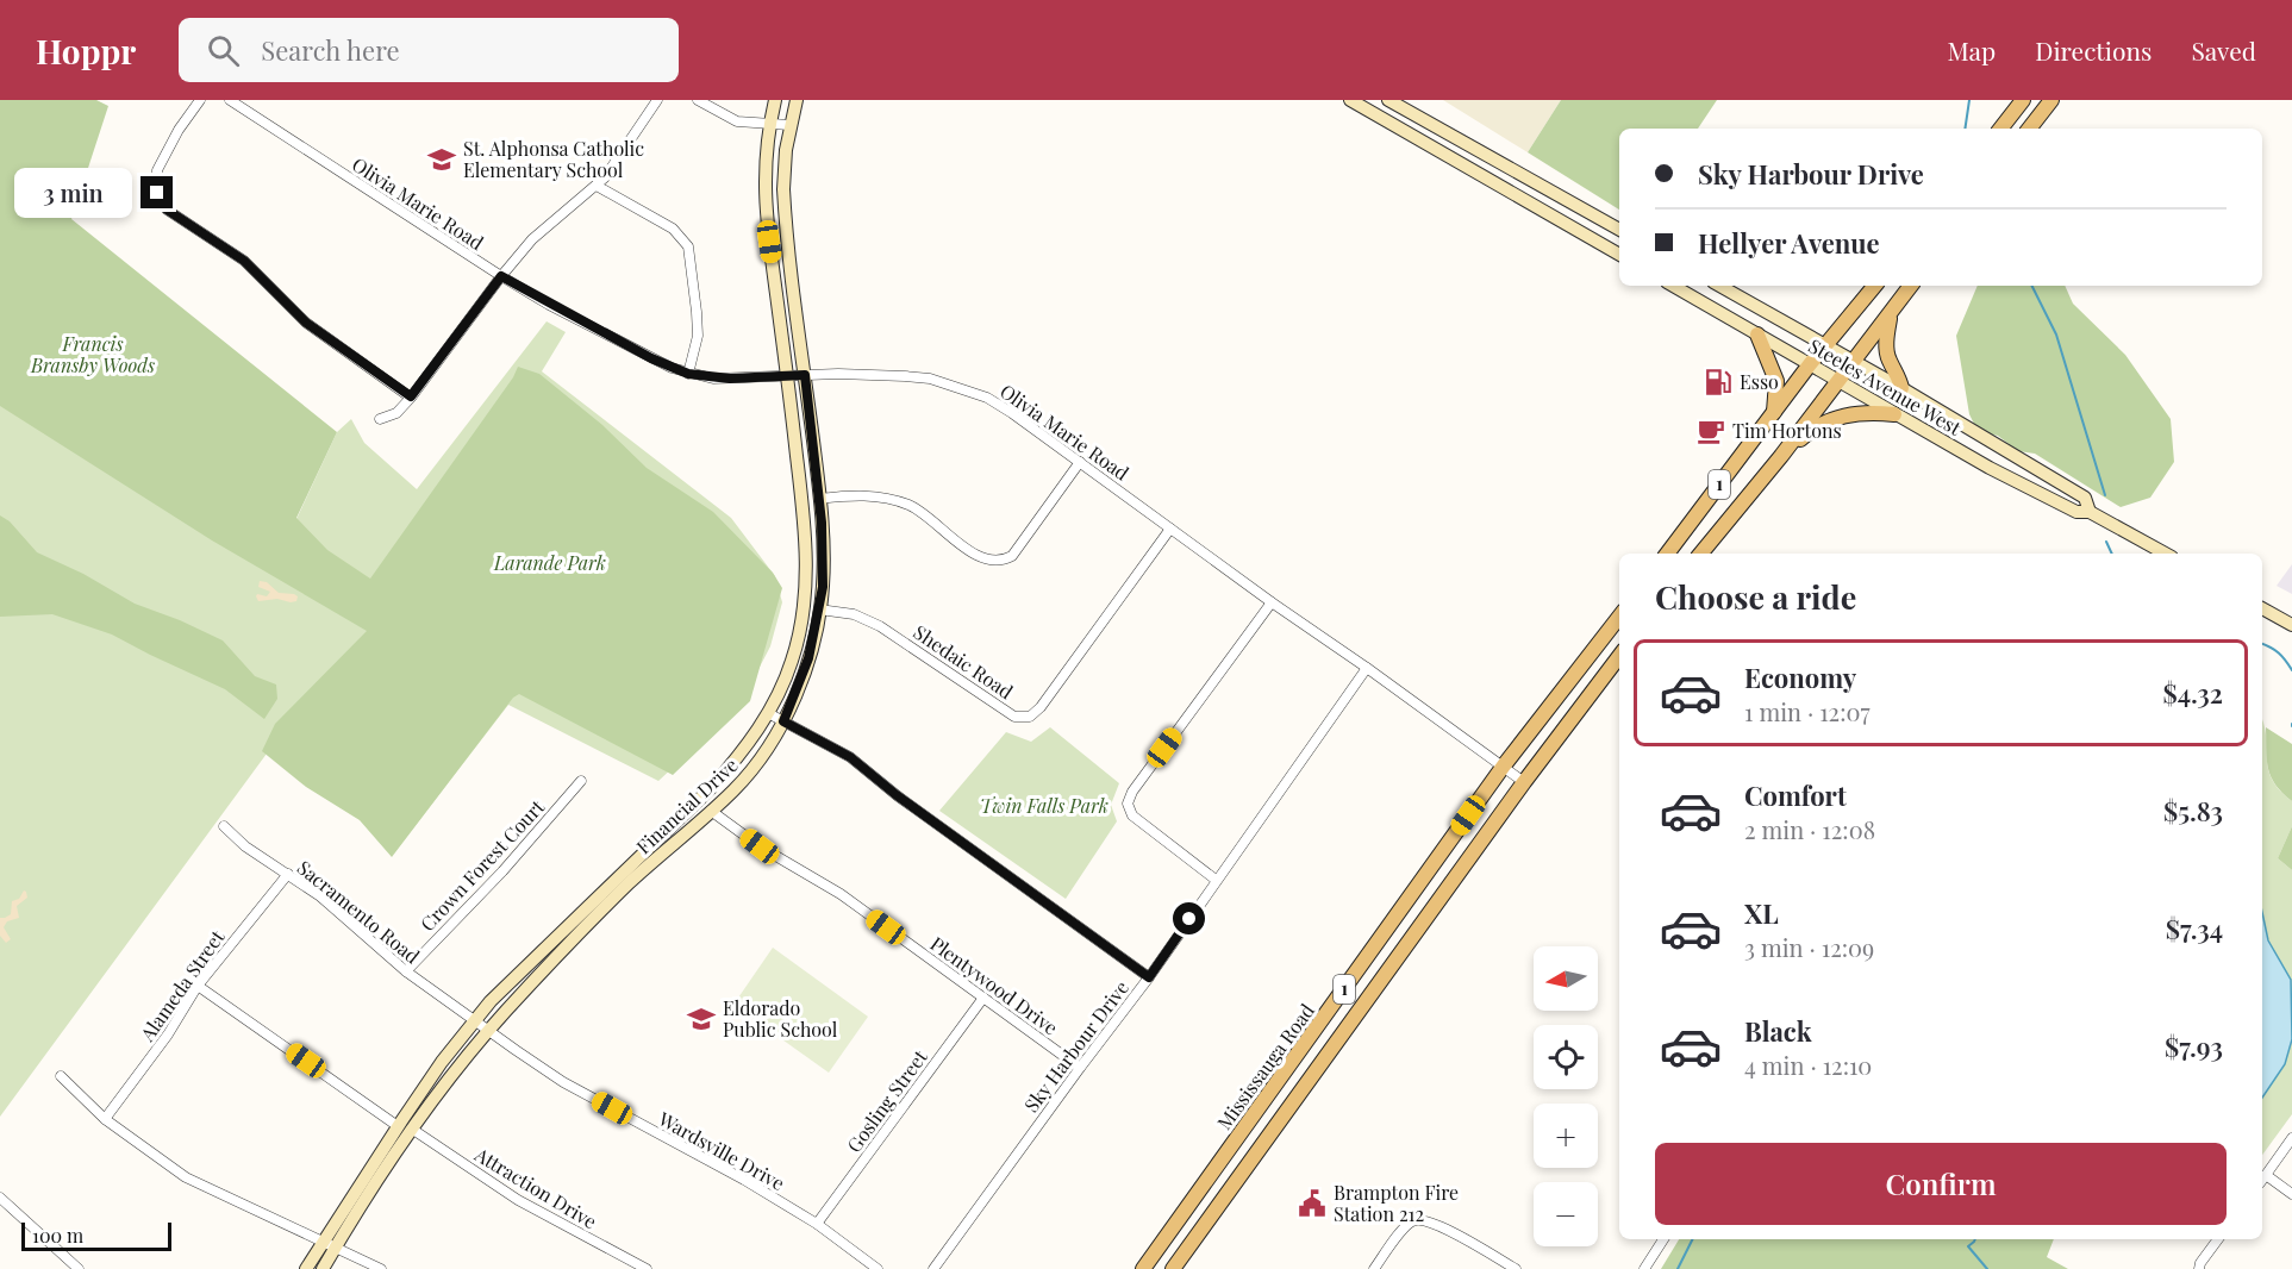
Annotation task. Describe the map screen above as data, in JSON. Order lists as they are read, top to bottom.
{
  "streets": {
    "main road": ["1", "Mississauga Road"],
    "street": [
      "Olivia Marie Road",
      "Steeles Avenue West",
      "Shedaic Road",
      "Financial Drive",
      "Crown Forest Court",
      "Sacramento Road",
      "Alameda Street",
      "Plentywood Drive",
      "Sky Harbour Drive",
      "Gosling Street",
      "Wardsville Drive",
      "Attraction Drive"
    ]
  },
  "crossings": [
    ["Olivia Marie Road", "1"],
    ["Olivia Marie Road", "Shedaic Road"],
    ["Olivia Marie Road", "Financial Drive"],
    ["Olivia Marie Road", "Sky Harbour Drive"],
    ["Olivia Marie Road", "Mississauga Road"],
    ["Steeles Avenue West", "1"],
    ["Shedaic Road", "Financial Drive"],
    ["Financial Drive", "Sacramento Road"],
    ["Financial Drive", "Plentywood Drive"],
    ["Financial Drive", "Wardsville Drive"],
    ["Financial Drive", "Attraction Drive"],
    ["Crown Forest Court", "Sacramento Road"],
    ["Sacramento Road", "Alameda Street"],
    ["Sacramento Road", "Wardsville Drive"],
    ["Plentywood Drive", "Sky Harbour Drive"],
    ["Plentywood Drive", "Gosling Street"],
    ["Gosling Street", "Wardsville Drive"]
  ],
  "parks": ["Francis Bransby Woods", "Larande Park", "Twin Falls Park"],
  "places": {
    "school or university": ["St. Alphonsa Catholic Elementary School", "Eldorado Public School"],
    "fuel station": ["Esso"],
    "cafe": ["Tim Hortons"],
    "public building": ["Brampton Fire Station 212"]
  },
  "scale_bar": "100 m",
  "north": "left",
  "page": {
    "header": "Hoppr",
    "search": "Search here",
    "nav": ["Map", "Directions", "Saved"],
    "banner": ["Sky Harbour Drive", "Hellyer Avenue"],
    "bubble": "3 min",
    "heading": "Choose a ride",
    "list": [
      {
        "name": "Economy",
        "note": "1 min · 12:07",
        "value": "$4.32"
      },
      {
        "name": "Comfort",
        "note": "2 min · 12:08",
        "value": "$5.83"
      },
      {
        "name": "XL",
        "note": "3 min · 12:09",
        "value": "$7.34"
      },
      {
        "name": "Black",
        "note": "4 min · 12:10",
        "value": "$7.93"
      }
    ],
    "map_buttons": ["+", "−"],
    "buttons": "Confirm",
    "scale": "100 m"
  }
}
